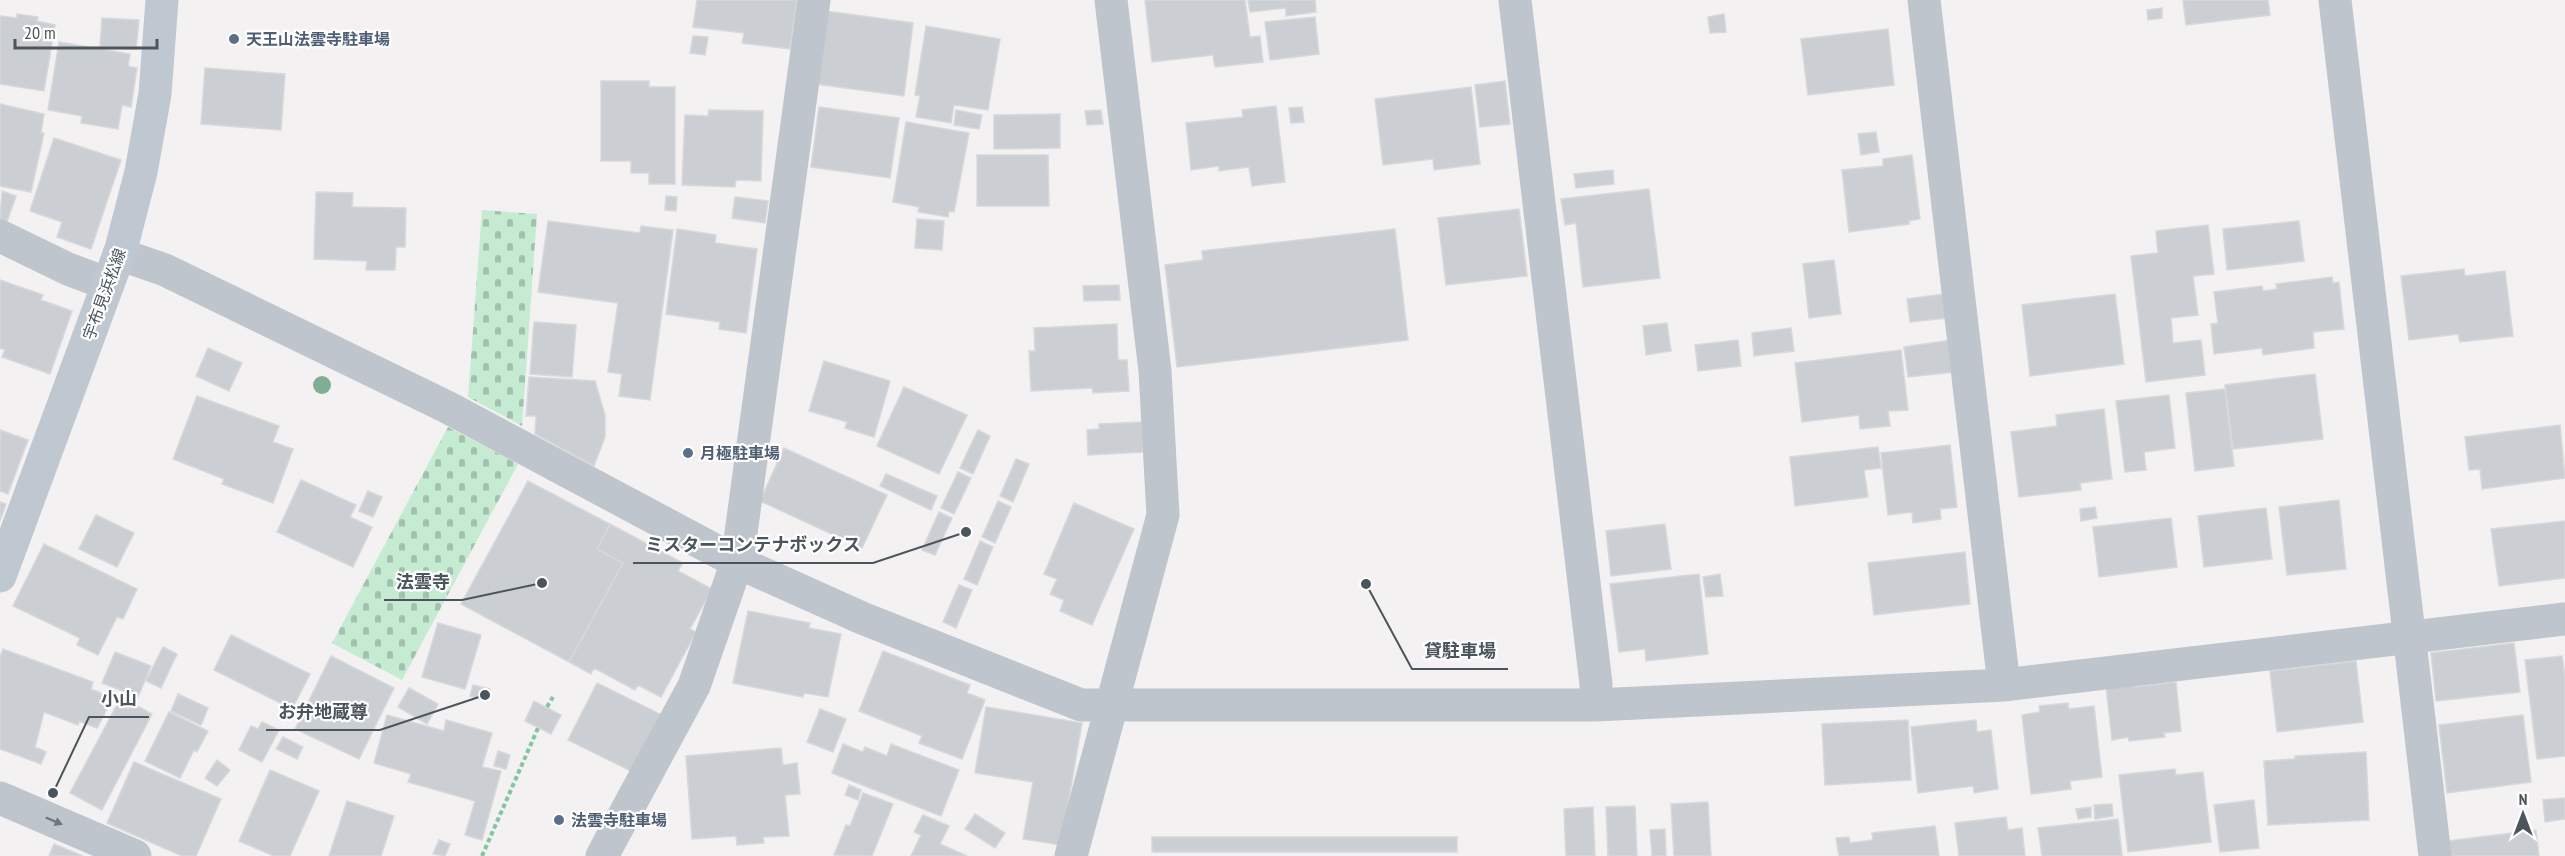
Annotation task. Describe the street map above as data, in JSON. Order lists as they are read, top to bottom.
{
  "streets": {
    "main road": ["宇布見浜松線"]
  },
  "places": [
    "天王山法雲寺駐車場",
    "月極駐車場",
    "ミスターコンテナボックス",
    "法雲寺",
    "貸駐車場",
    "お弁地蔵尊",
    "小山",
    "法雲寺駐車場"
  ],
  "scale_bar": "20 m",
  "north": "top"
}
